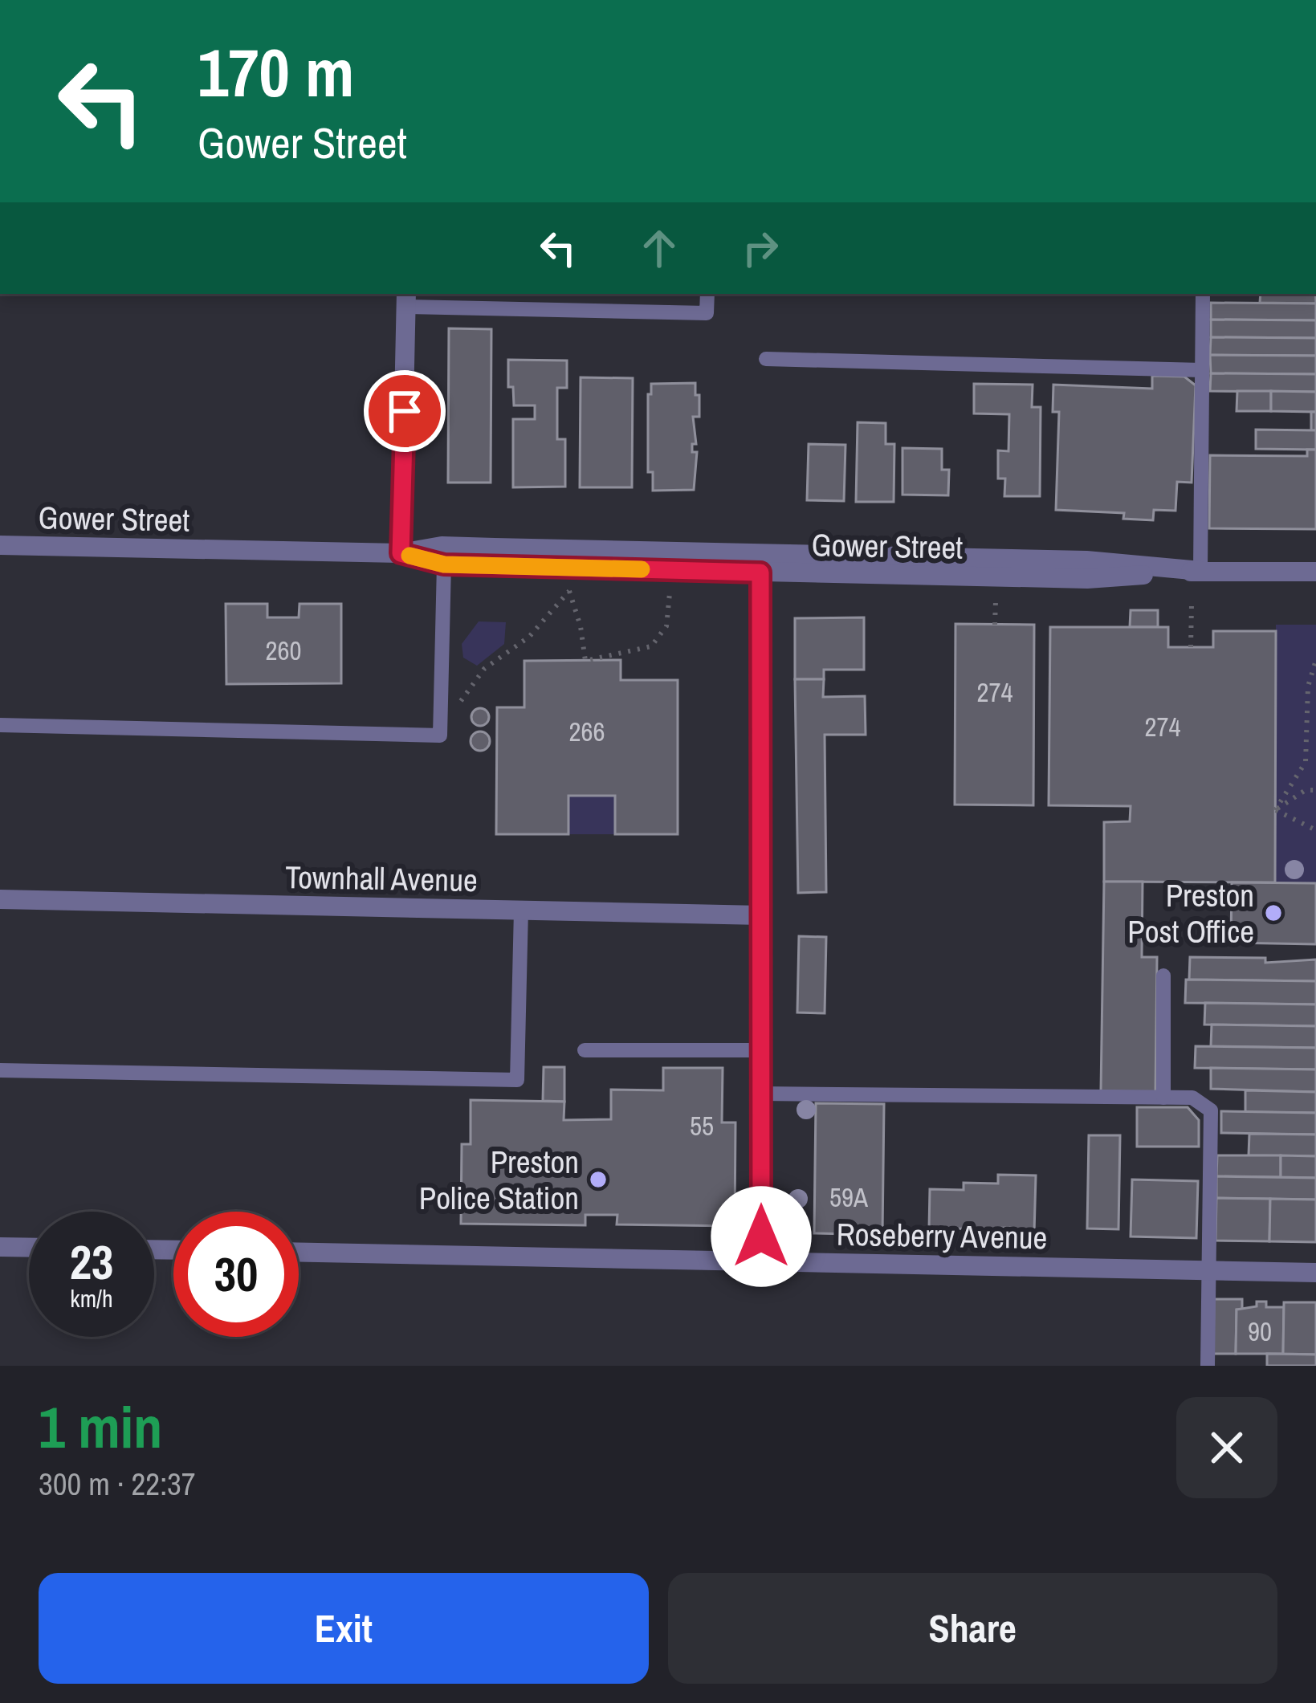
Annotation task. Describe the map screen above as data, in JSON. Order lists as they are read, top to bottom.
{
  "streets": {
    "street": ["Gower Street", "Townhall Avenue", "Roseberry Avenue"]
  },
  "places": ["Preston Post Office", "Preston Police Station"],
  "house_numbers": [
    "260",
    "274",
    "274",
    "266",
    "55",
    "59A",
    "90"
  ],
  "page": {
    "turn": ["170 m", "Gower Street"],
    "speed": "23 km/h",
    "limit": "30",
    "heading": ["1 min", "300 m · 22:37"],
    "buttons": ["Exit", "Share"]
  }
}
